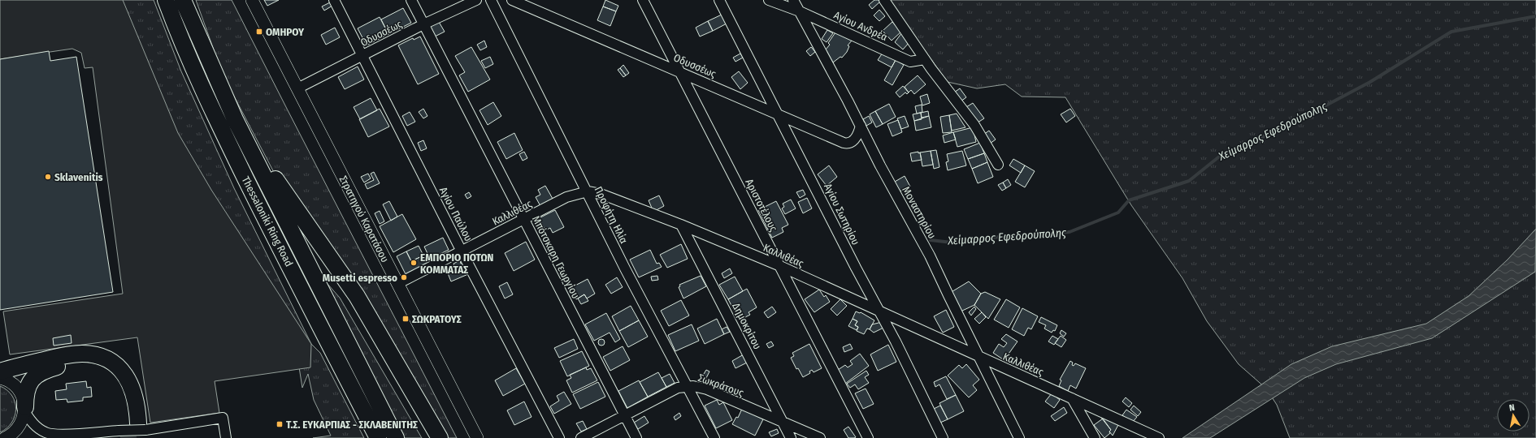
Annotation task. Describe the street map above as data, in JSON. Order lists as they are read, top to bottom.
{
  "streets": {
    "highway": ["Thessaloniki Ring Road"],
    "street": [
      "Αγίου Ανδρέα",
      "Οδυσσέως",
      "Αριστοτέλους",
      "Καλλιθέας",
      "Μοναστηρίου",
      "Αγίου Παύλου",
      "Αγίου Σωτηρίου",
      "Προφήτη Ηλία",
      "Στρατηγού Καρατάσου",
      "Μπότσκαρη Γεωργίου",
      "Δημοκρίτου",
      "Σωκράτους"
    ]
  },
  "crossings": [
    ["Αγίου Ανδρέα", "Μοναστηρίου"],
    ["Οδυσσέως", "Αριστοτέλους"],
    ["Οδυσσέως", "Μοναστηρίου"],
    ["Οδυσσέως", "Αγίου Παύλου"],
    ["Οδυσσέως", "Αγίου Σωτηρίου"],
    ["Οδυσσέως", "Στρατηγού Καρατάσου"],
    ["Οδυσσέως", "Μπότσκαρη Γεωργίου"],
    ["Αριστοτέλους", "Καλλιθέας"],
    ["Καλλιθέας", "Μοναστηρίου"],
    ["Καλλιθέας", "Αγίου Παύλου"],
    ["Καλλιθέας", "Αγίου Σωτηρίου"],
    ["Καλλιθέας", "Προφήτη Ηλία"],
    ["Καλλιθέας", "Στρατηγού Καρατάσου"],
    ["Καλλιθέας", "Μπότσκαρη Γεωργίου"],
    ["Καλλιθέας", "Δημοκρίτου"],
    ["Προφήτη Ηλία", "Σωκράτους"],
    ["Μπότσκαρη Γεωργίου", "Σωκράτους"],
    ["Δημοκρίτου", "Σωκράτους"]
  ],
  "water": ["Χείμαρρος Εφεδρούπολης"],
  "places": {
    "transit": ["ΟΜΗΡΟΥ", "ΣΩΚΡΑΤΟΥΣ", "Τ.Σ. ΕΥΚΑΡΠΙΑΣ - ΣΚΛΑΒΕΝΙΤΗΣ"],
    "other": ["Sklavenitis", "ΕΜΠΟΡΙΟ ΠΟΤΩΝ ΚΟΜΜΑΤΑΣ", "Musetti espresso"]
  },
  "north": "top"
}
